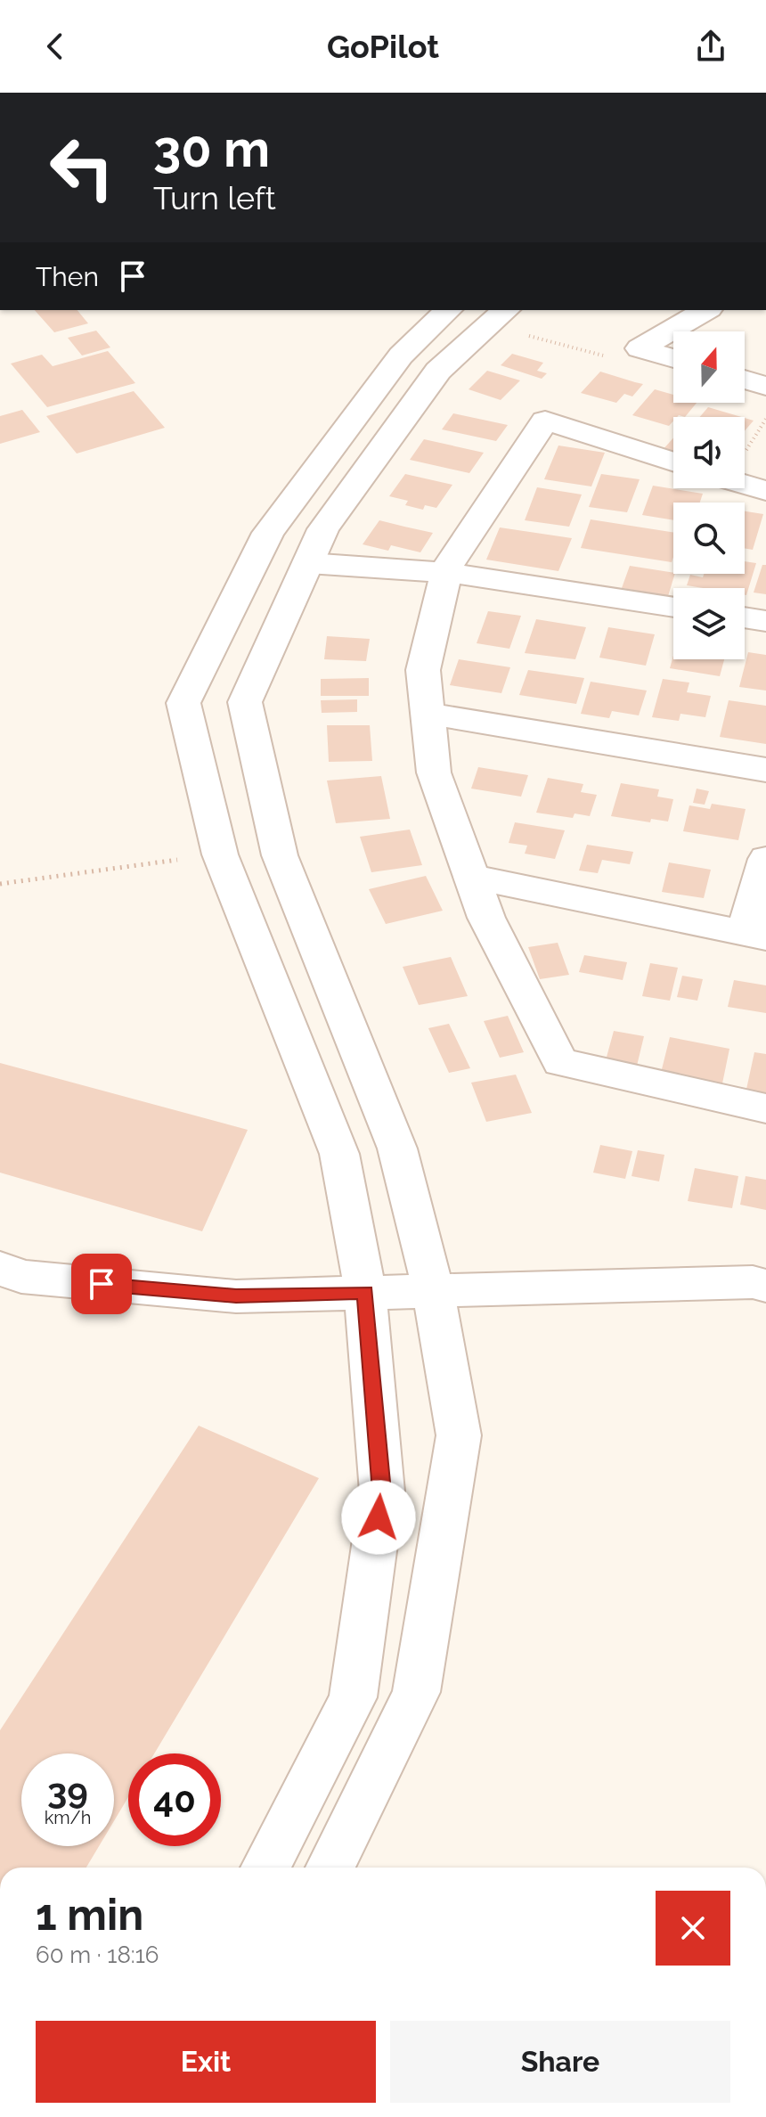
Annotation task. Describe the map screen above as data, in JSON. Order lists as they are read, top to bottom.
{
  "north": "top",
  "page": {
    "header": "GoPilot",
    "turn": ["30 m", "Turn left"],
    "then": "Then",
    "speed": "39 km/h",
    "limit": "40",
    "heading": ["1 min", "60 m · 18:16"],
    "buttons": ["Exit", "Share"]
  }
}
